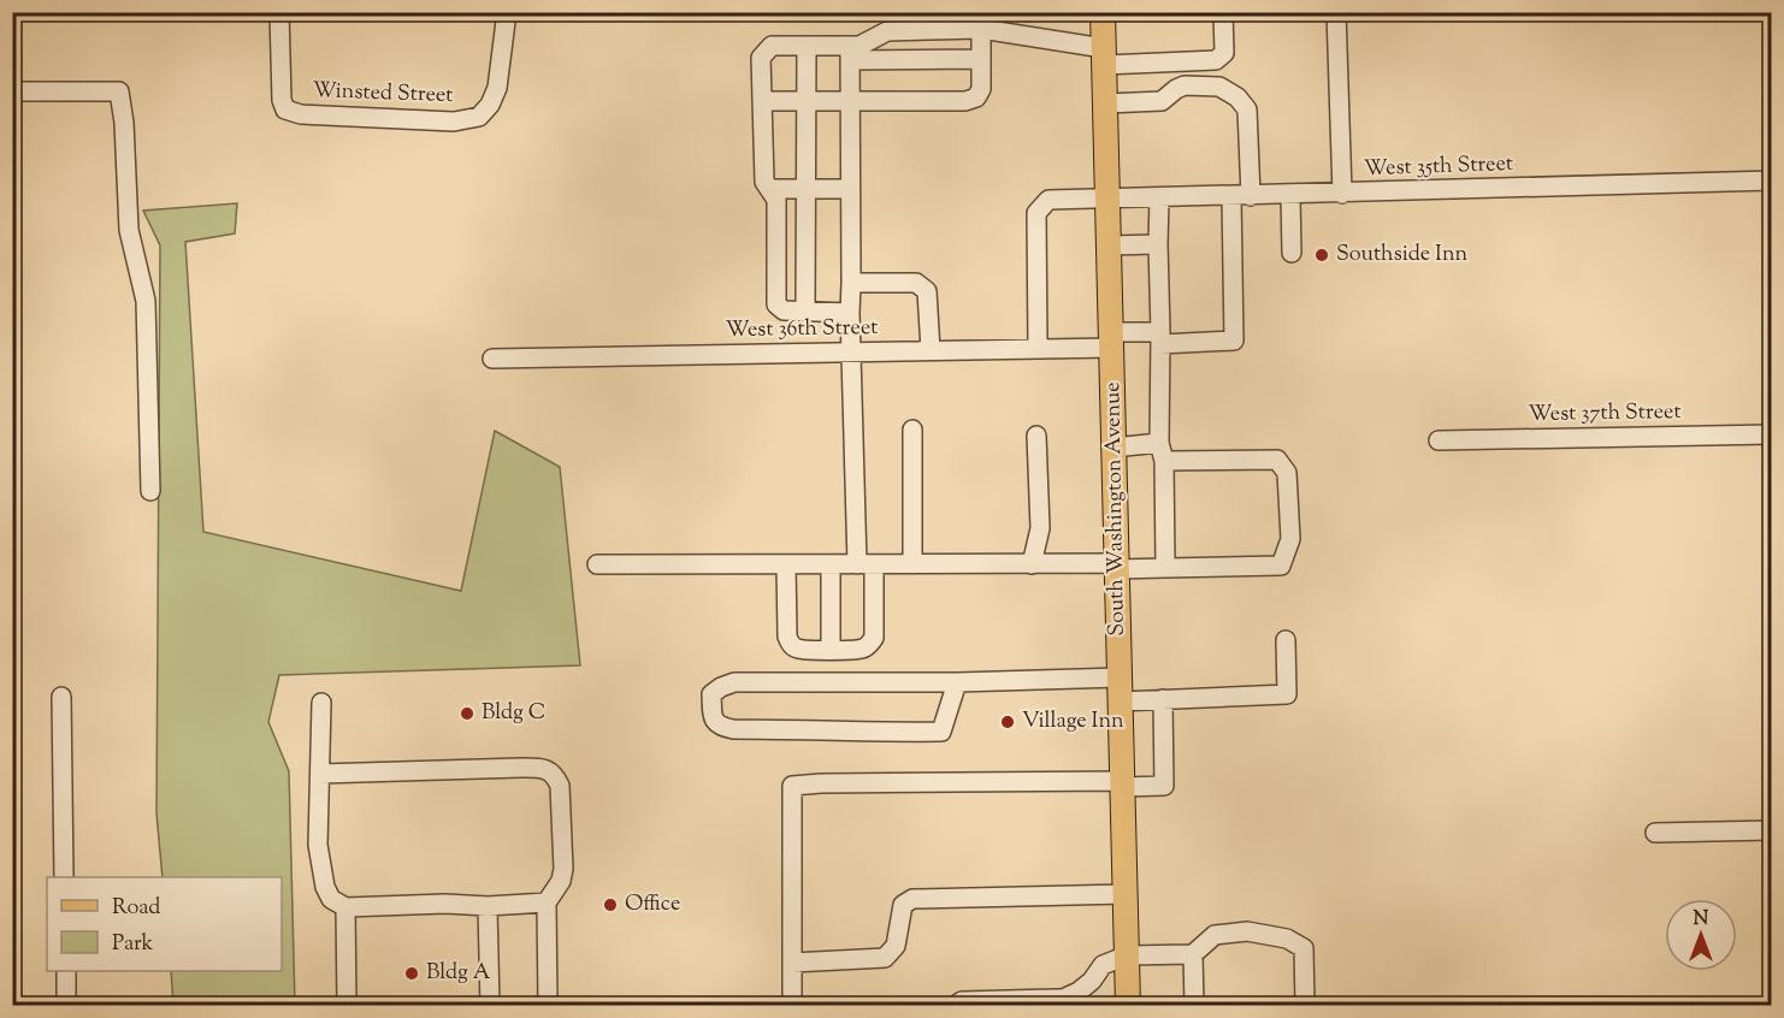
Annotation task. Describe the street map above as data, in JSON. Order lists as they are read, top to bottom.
{
  "streets": {
    "main road": ["South Washington Avenue"],
    "street": [
      "Winsted Street",
      "West 35th Street",
      "West 36th Street",
      "West 37th Street"
    ]
  },
  "crossings": [
    ["West 35th Street", "West 36th Street"],
    ["West 35th Street", "South Washington Avenue"],
    ["West 36th Street", "South Washington Avenue"]
  ],
  "places": [
    "Southside Inn",
    "Bldg C",
    "Village Inn",
    "Office",
    "Bldg A"
  ],
  "legend": ["Road", "Park"],
  "north": "top"
}
